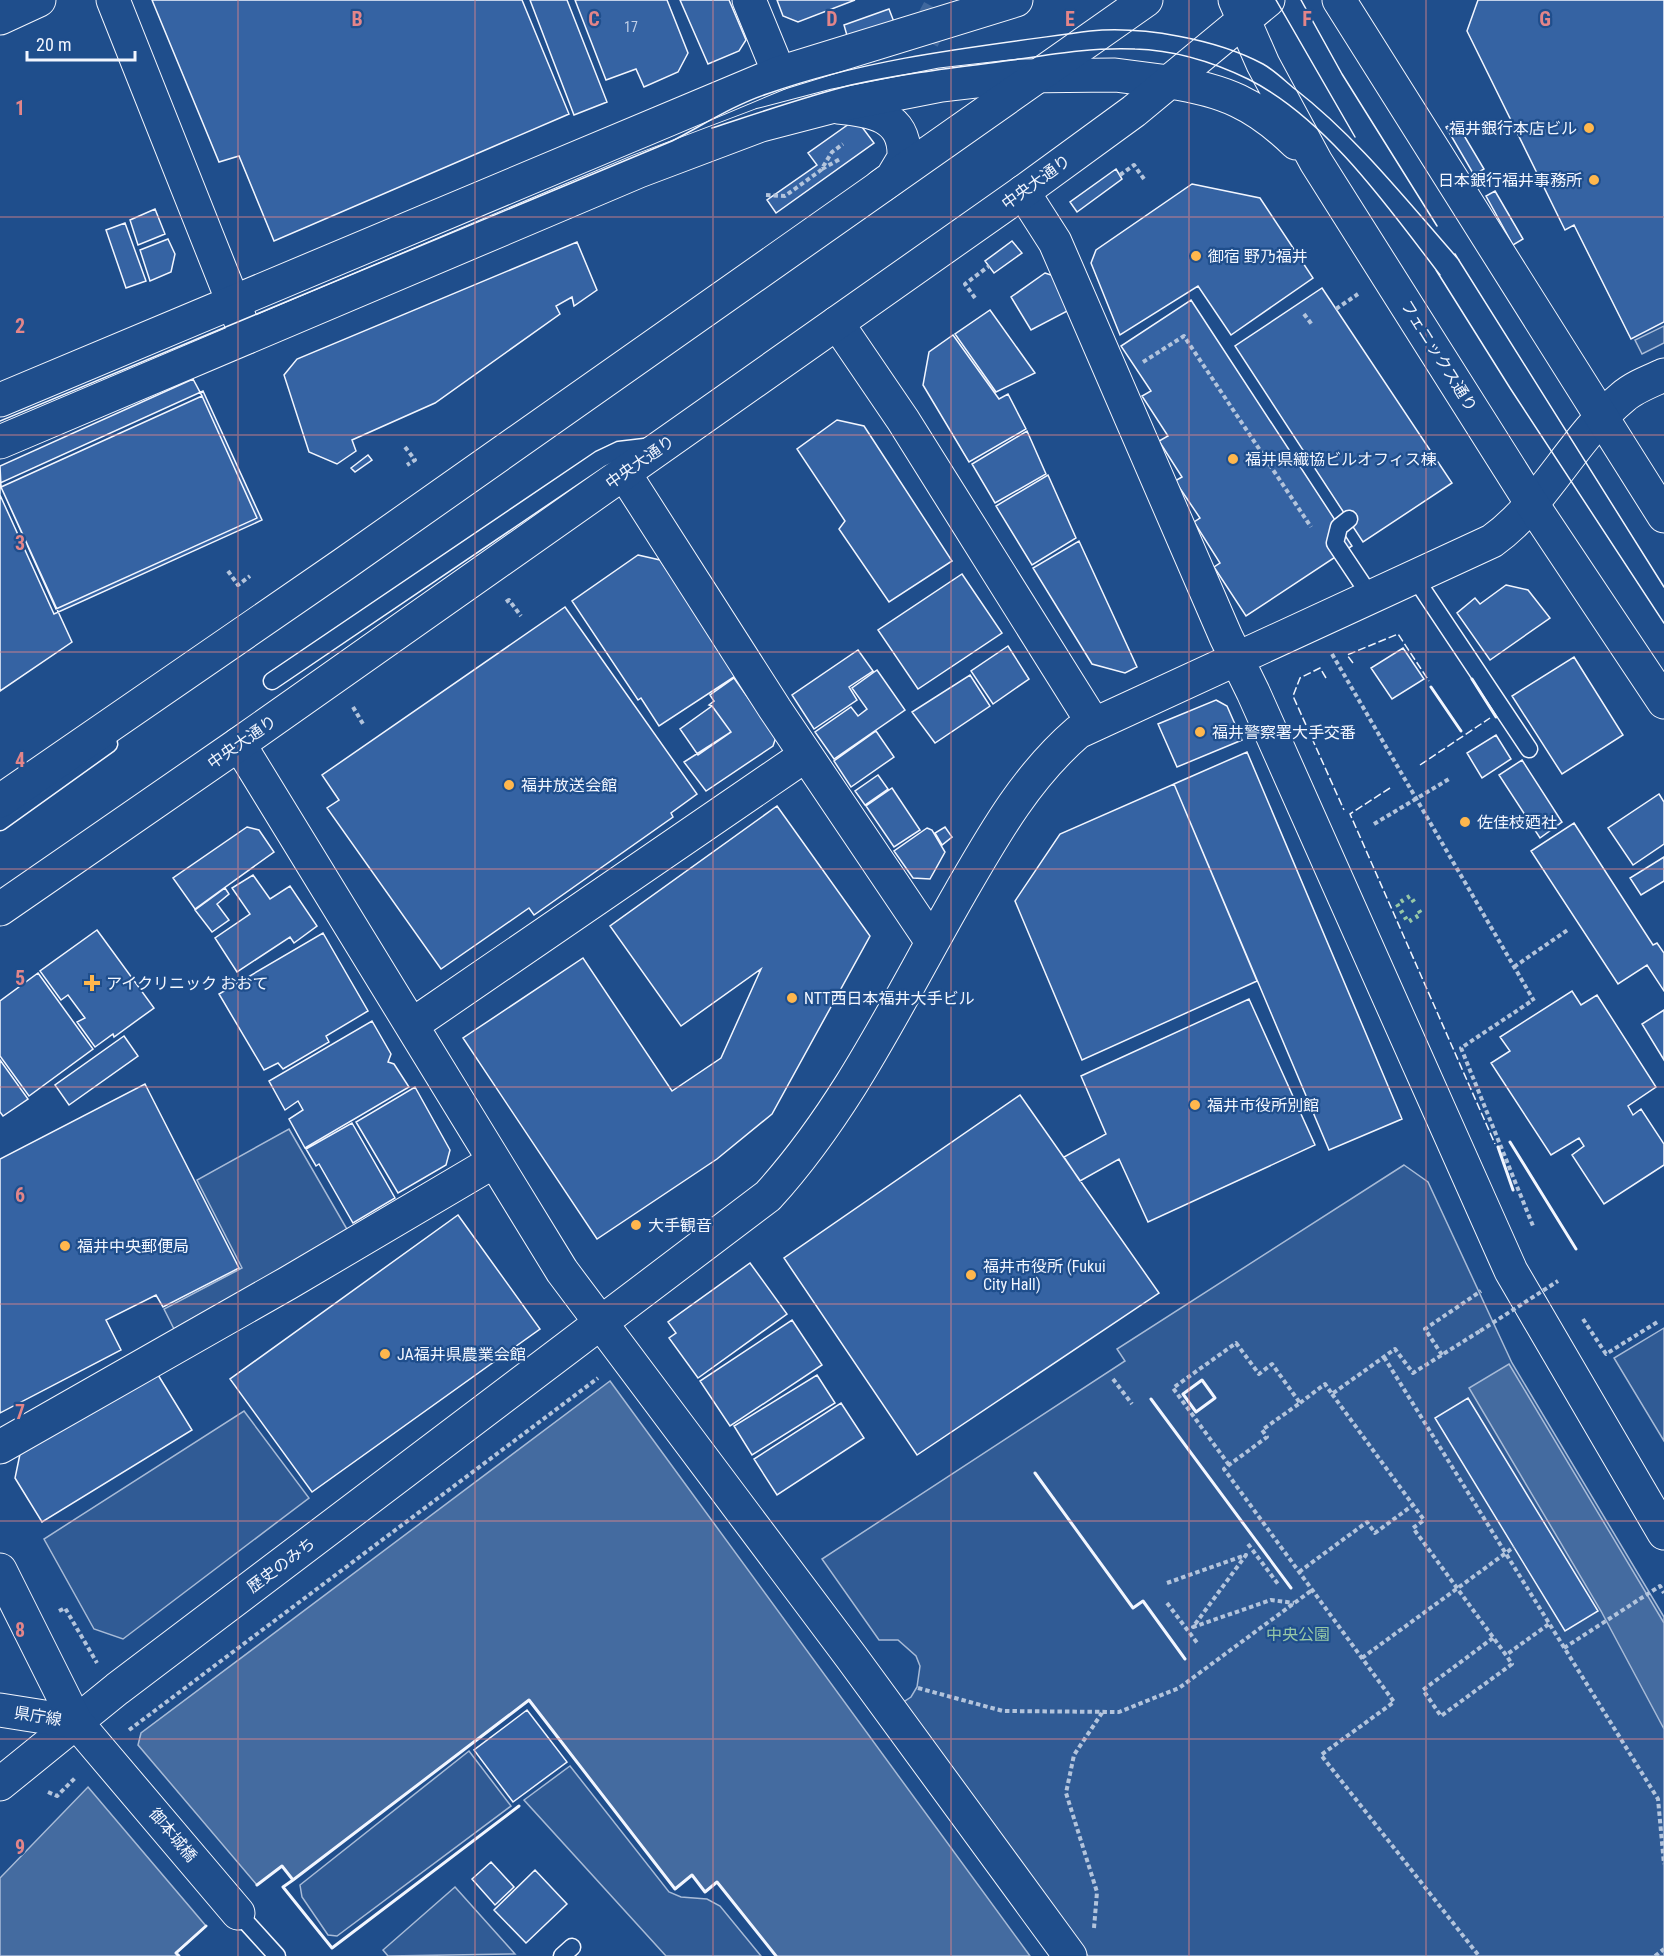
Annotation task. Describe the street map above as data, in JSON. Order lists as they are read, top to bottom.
{
  "streets": {
    "street": [
      "中央大通り",
      "フェニックス通り",
      "歴史のみち",
      "県庁線",
      "御本城橋"
    ]
  },
  "crossings": [
    ["中央大通り", "フェニックス通り"],
    ["フェニックス通り", "歴史のみち"],
    ["歴史のみち", "県庁線"],
    ["歴史のみち", "御本城橋"],
    ["県庁線", "御本城橋"]
  ],
  "parks": ["中央公園"],
  "places": {
    "other": [
      "福井銀行本店ビル",
      "日本銀行福井事務所",
      "御宿 野乃福井",
      "福井県繊協ビルオフィス棟",
      "福井警察署大手交番",
      "福井放送会館",
      "佐佳枝廼社",
      "NTT西日本福井大手ビル",
      "福井市役所別館",
      "大手観音",
      "福井中央郵便局",
      "福井市役所 (Fukui City Hall)",
      "JA福井県農業会館"
    ],
    "health": ["アイクリニック おおて"]
  },
  "house_numbers": ["17"],
  "scale_bar": "20 m",
  "grid": {
    "columns": [
      "B",
      "C",
      "D",
      "E",
      "F",
      "G"
    ],
    "rows": [
      "1",
      "2",
      "3",
      "4",
      "5",
      "6",
      "7",
      "8",
      "9"
    ]
  }
}
